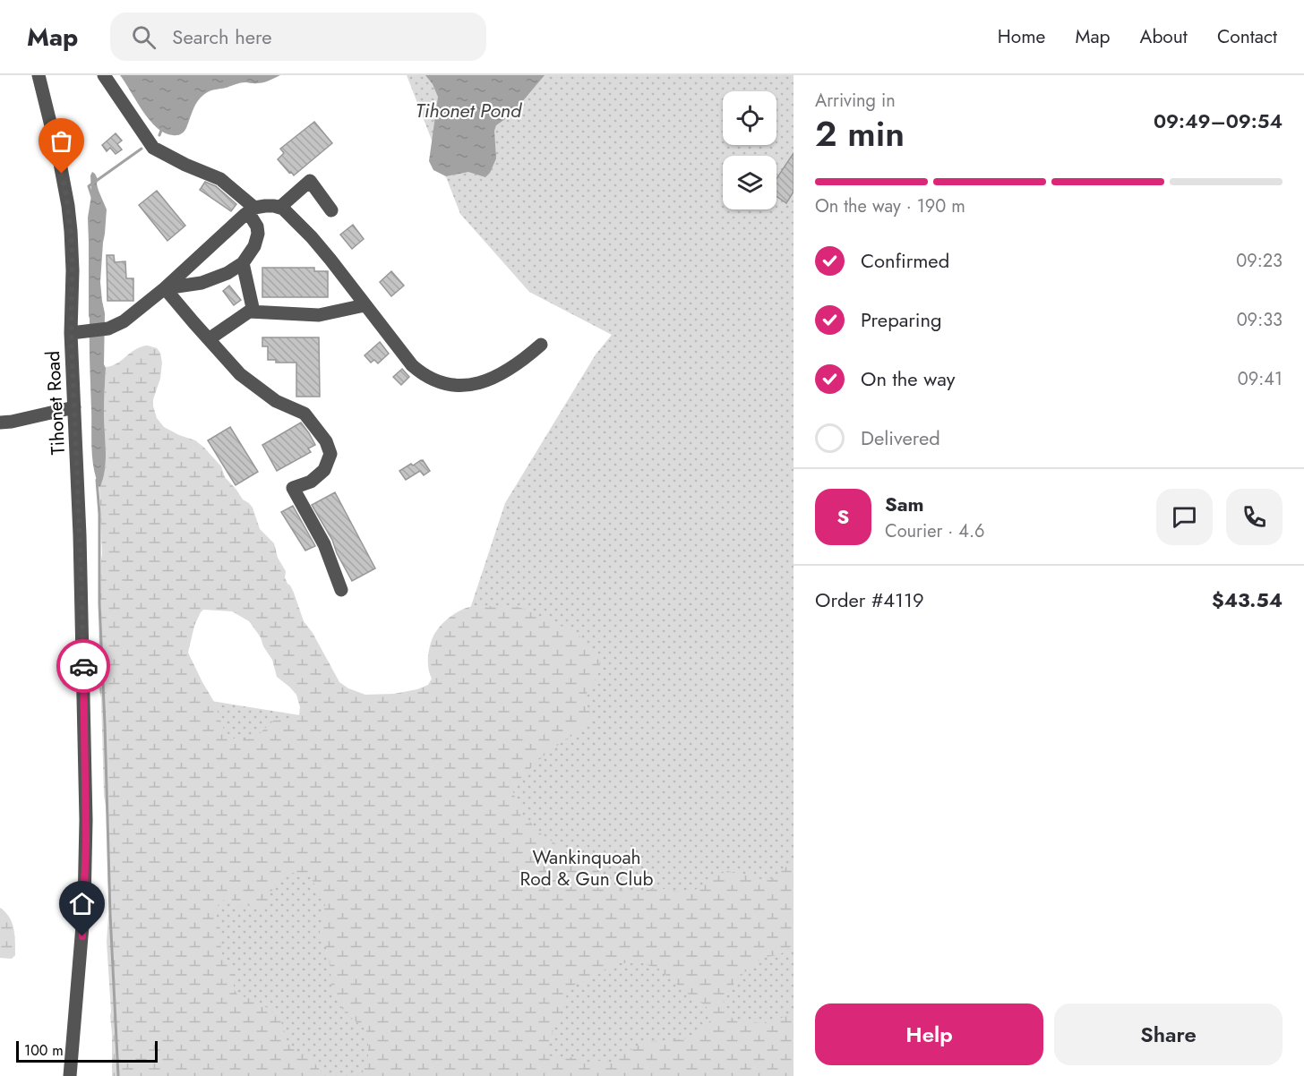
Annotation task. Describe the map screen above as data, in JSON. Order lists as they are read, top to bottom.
{
  "streets": {
    "street": ["Tihonet Road"]
  },
  "water": ["Tihonet Pond"],
  "parks": ["Wankinquoah Rod & Gun Club"],
  "scale_bar": "100 m",
  "page": {
    "header": "Map",
    "search": "Search here",
    "nav": [
      "Home",
      "Map",
      "About",
      "Contact"
    ],
    "heading": ["2 min", "Arriving in", "09:49–09:54"],
    "panel": [
      "Sam",
      "Courier · 4.6",
      "Order #4119",
      "$43.54"
    ],
    "bar": "On the way · 190 m",
    "list": [
      ["Confirmed", "09:23"],
      ["Preparing", "09:33"],
      ["On the way", "09:41"],
      "Delivered"
    ],
    "round": "S",
    "buttons": ["Help", "Share"],
    "scale": "100 m"
  }
}
